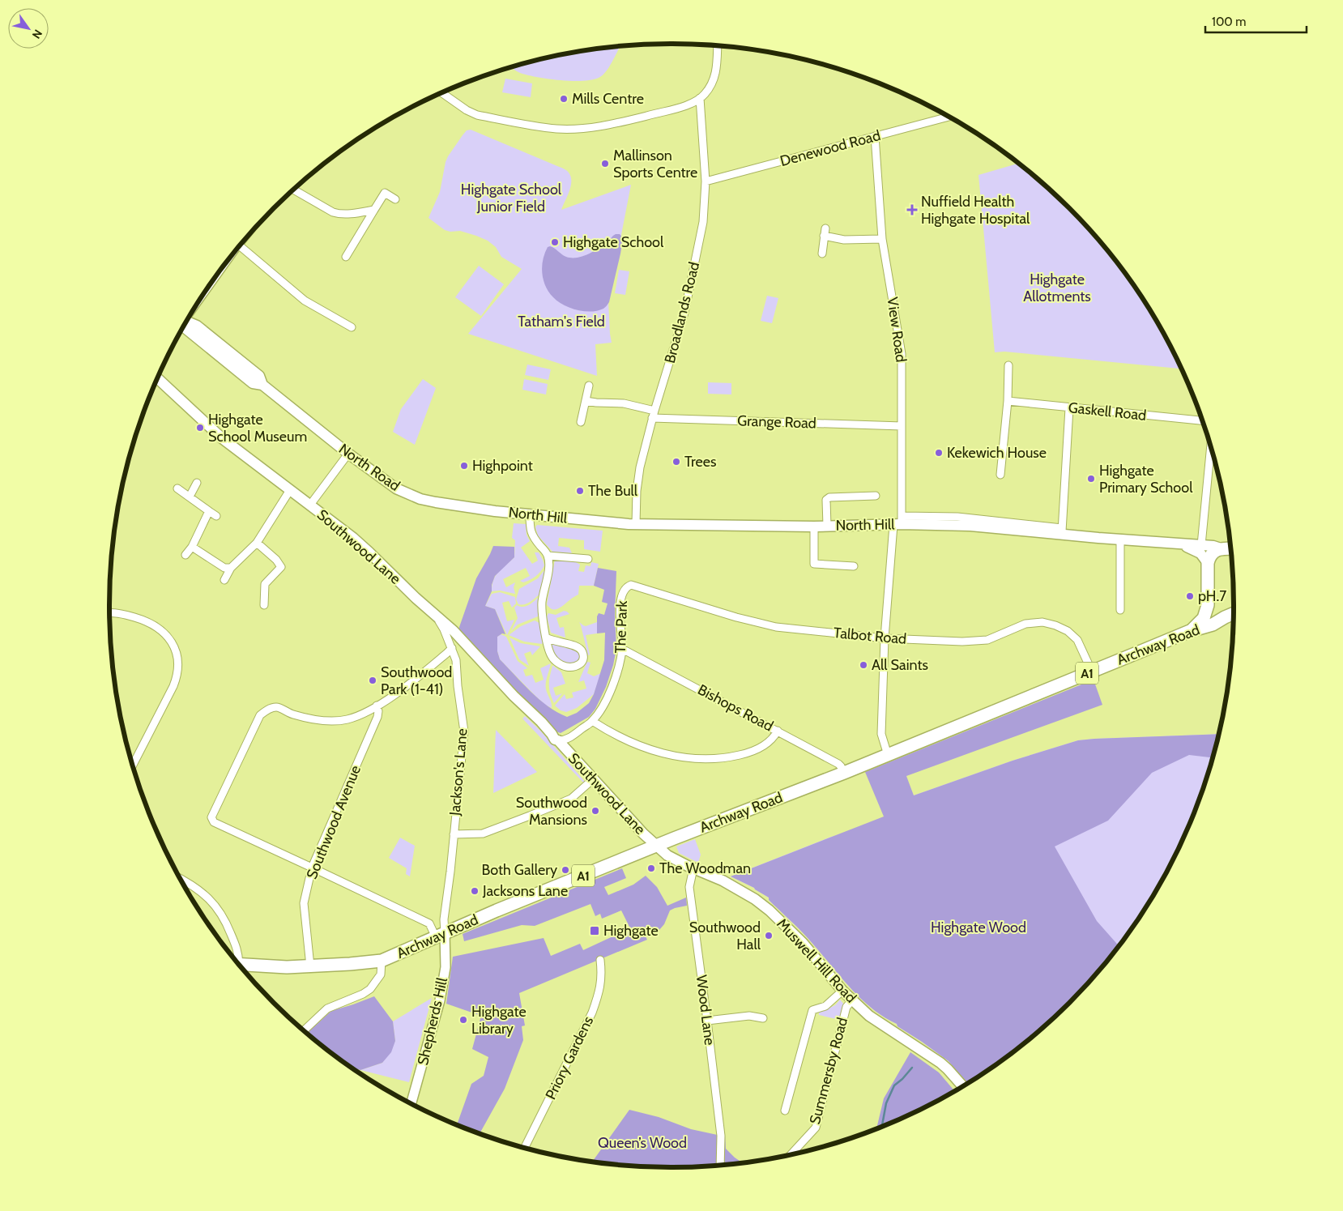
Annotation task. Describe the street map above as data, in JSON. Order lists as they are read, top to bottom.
{
  "streets": {
    "highway": ["North Hill", "Archway Road", "A1"],
    "main road": ["North Road", "Southwood Lane", "Muswell Hill Road"],
    "street": [
      "Denewood Road",
      "Broadlands Road",
      "View Road",
      "Gaskell Road",
      "Grange Road",
      "The Park",
      "Talbot Road",
      "Bishops Road",
      "Jackson's Lane",
      "Southwood Avenue",
      "Wood Lane",
      "Shepherds Hill",
      "Priory Gardens",
      "Summersby Road"
    ]
  },
  "crossings": [
    ["Denewood Road", "Broadlands Road"],
    ["Denewood Road", "View Road"],
    ["Broadlands Road", "Grange Road"],
    ["Broadlands Road", "North Hill"],
    ["View Road", "Grange Road"],
    ["View Road", "North Hill"],
    ["View Road", "Talbot Road"],
    ["View Road", "Archway Road"],
    ["North Road", "North Hill"],
    ["North Hill", "A1"],
    ["Southwood Lane", "The Park"],
    ["Southwood Lane", "Archway Road"],
    ["Southwood Lane", "Jackson's Lane"],
    ["Southwood Lane", "Muswell Hill Road"],
    ["The Park", "Talbot Road"],
    ["The Park", "Bishops Road"],
    ["Talbot Road", "Archway Road"],
    ["Archway Road", "A1"],
    ["Archway Road", "Bishops Road"],
    ["Archway Road", "Jackson's Lane"],
    ["Archway Road", "Southwood Avenue"],
    ["Archway Road", "Muswell Hill Road"],
    ["Archway Road", "Shepherds Hill"],
    ["Jackson's Lane", "Shepherds Hill"],
    ["Muswell Hill Road", "Wood Lane"],
    ["Muswell Hill Road", "Summersby Road"]
  ],
  "parks": [
    "Highgate School Junior Field",
    "Highgate Allotments",
    "Tatham's Field",
    "Highgate Wood",
    "Queen’s Wood"
  ],
  "places": {
    "other": [
      "Mills Centre",
      "Mallinson Sports Centre",
      "Highgate School",
      "Highgate School Museum",
      "Kekewich House",
      "Trees",
      "Highpoint",
      "Highgate Primary School",
      "The Bull",
      "pH.7",
      "All Saints",
      "Southwood Park (1-41)",
      "Southwood Mansions",
      "The Woodman",
      "Both Gallery",
      "Jacksons Lane",
      "Southwood Hall",
      "Highgate Library"
    ],
    "health": ["Nuffield Health Highgate Hospital"],
    "transit": ["Highgate"]
  },
  "scale_bar": "100 m",
  "north": "bottom right"
}
